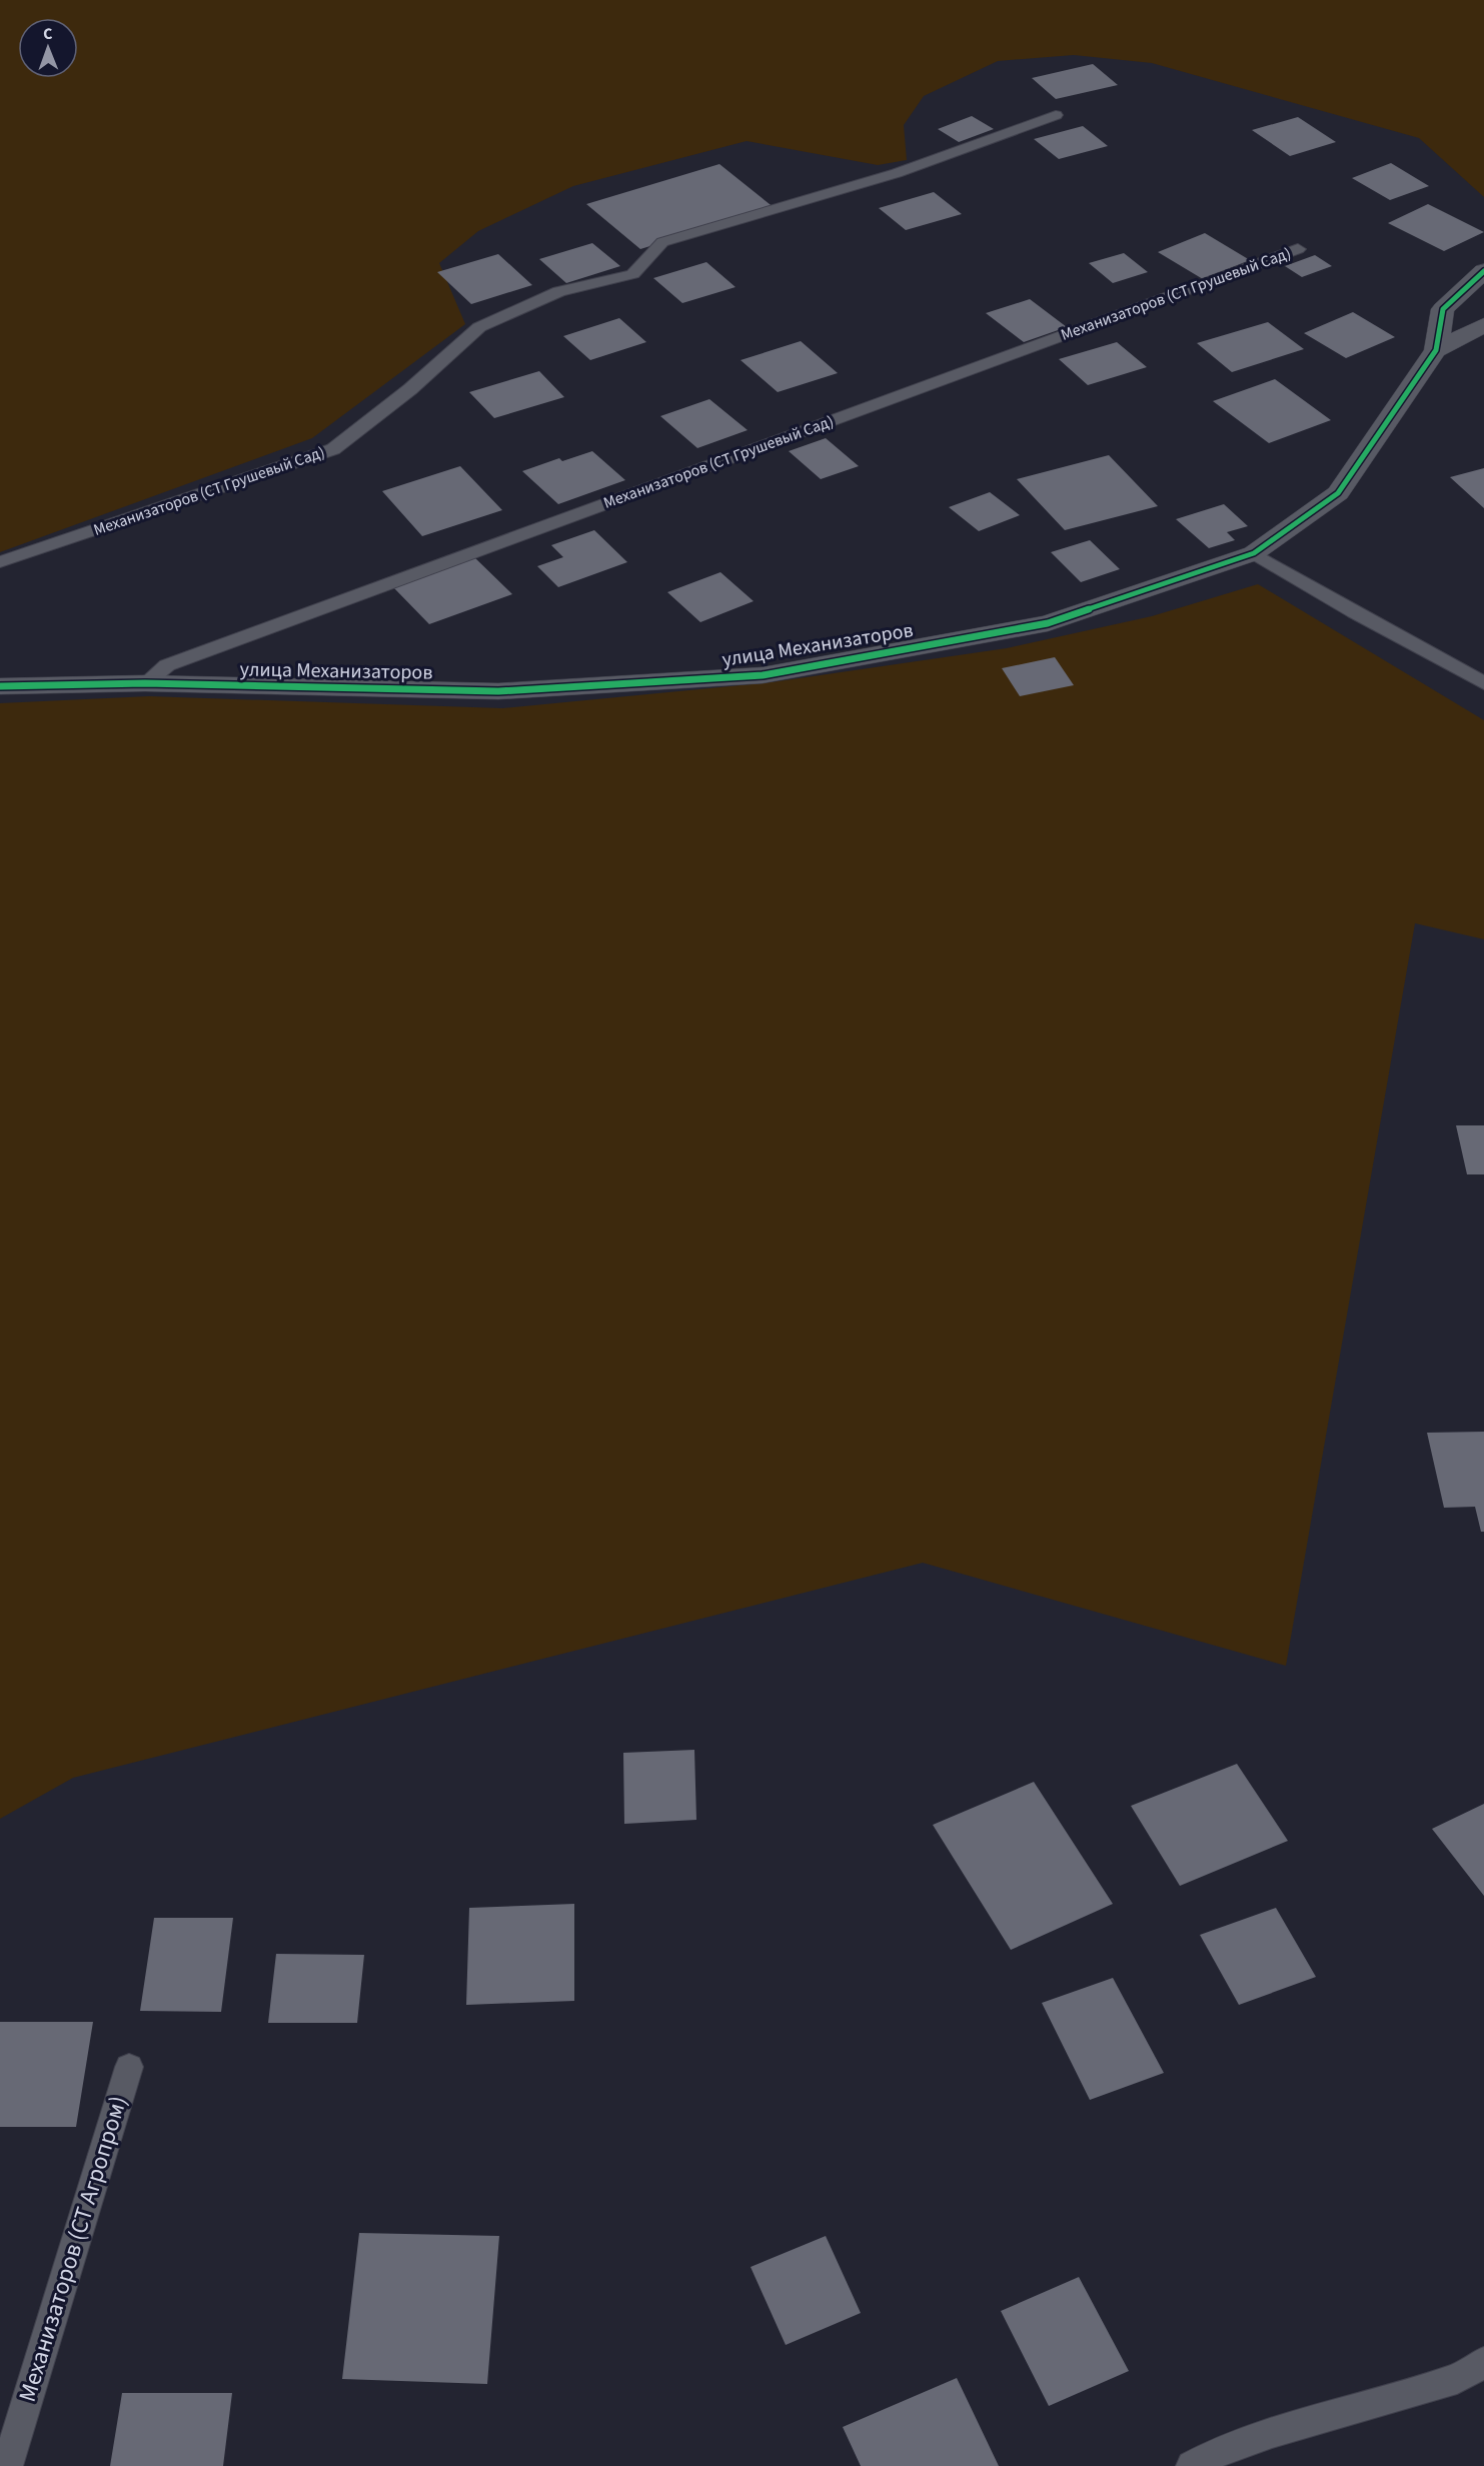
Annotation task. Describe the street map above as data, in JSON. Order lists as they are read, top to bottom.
{
  "streets": {
    "street": ["улица Механизаторов"],
    "lane": ["Механизаторов (СТ Грушевый Сад)", "Механизаторов (СТ Агропром)"]
  },
  "crossings": [
    ["Механизаторов (СТ Грушевый Сад)", "улица Механизаторов"]
  ],
  "north": "top"
}
